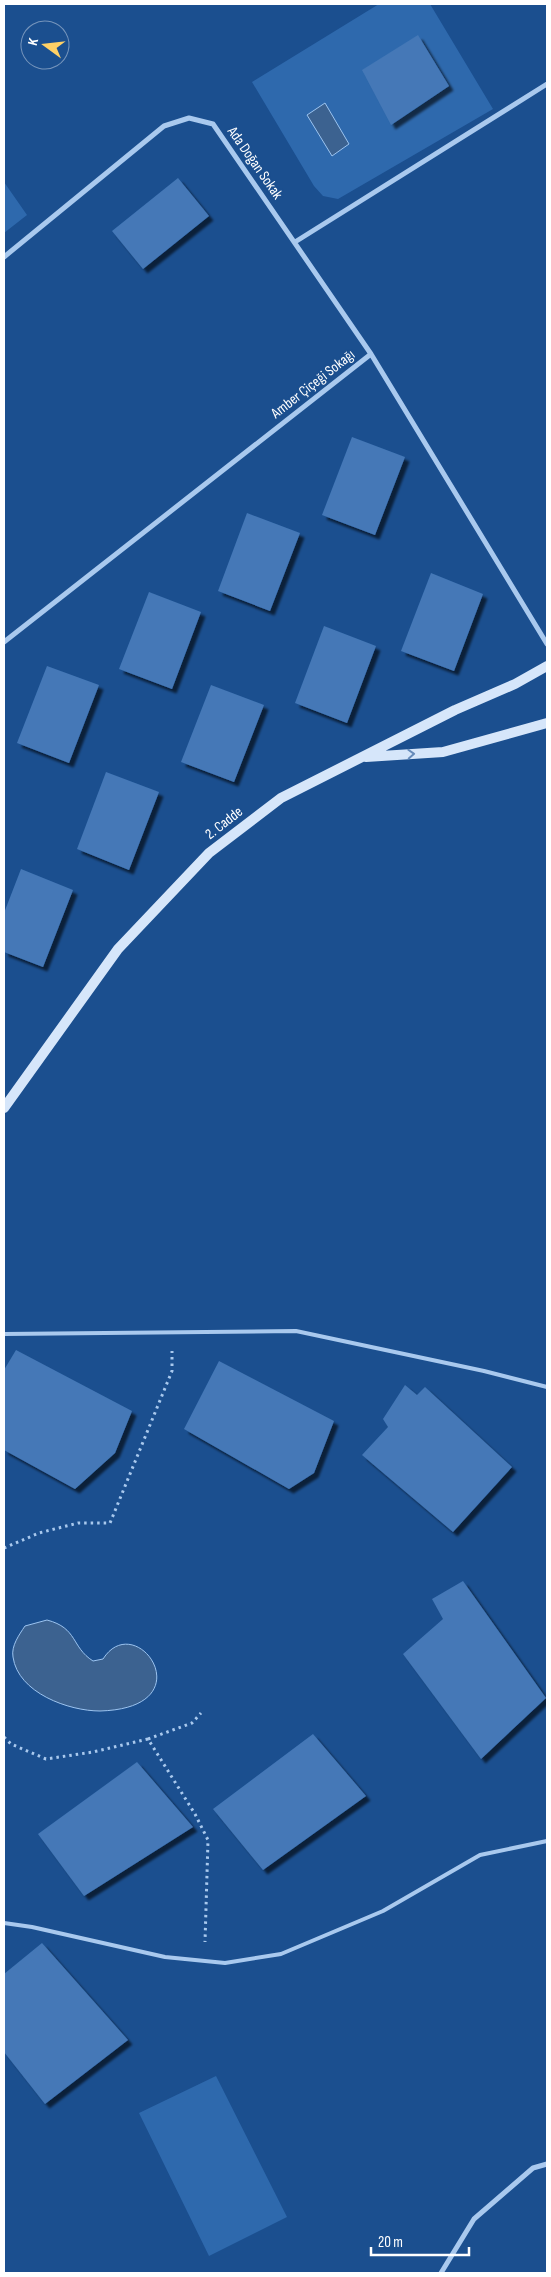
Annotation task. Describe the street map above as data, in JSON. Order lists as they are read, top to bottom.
{
  "streets": {
    "street": ["Ada Doğan Sokak", "Amber Çiçeği Sokağı", "2. Cadde"]
  },
  "crossings": [
    ["Ada Doğan Sokak", "Amber Çiçeği Sokağı"]
  ],
  "scale_bar": "20 m",
  "north": "left"
}
